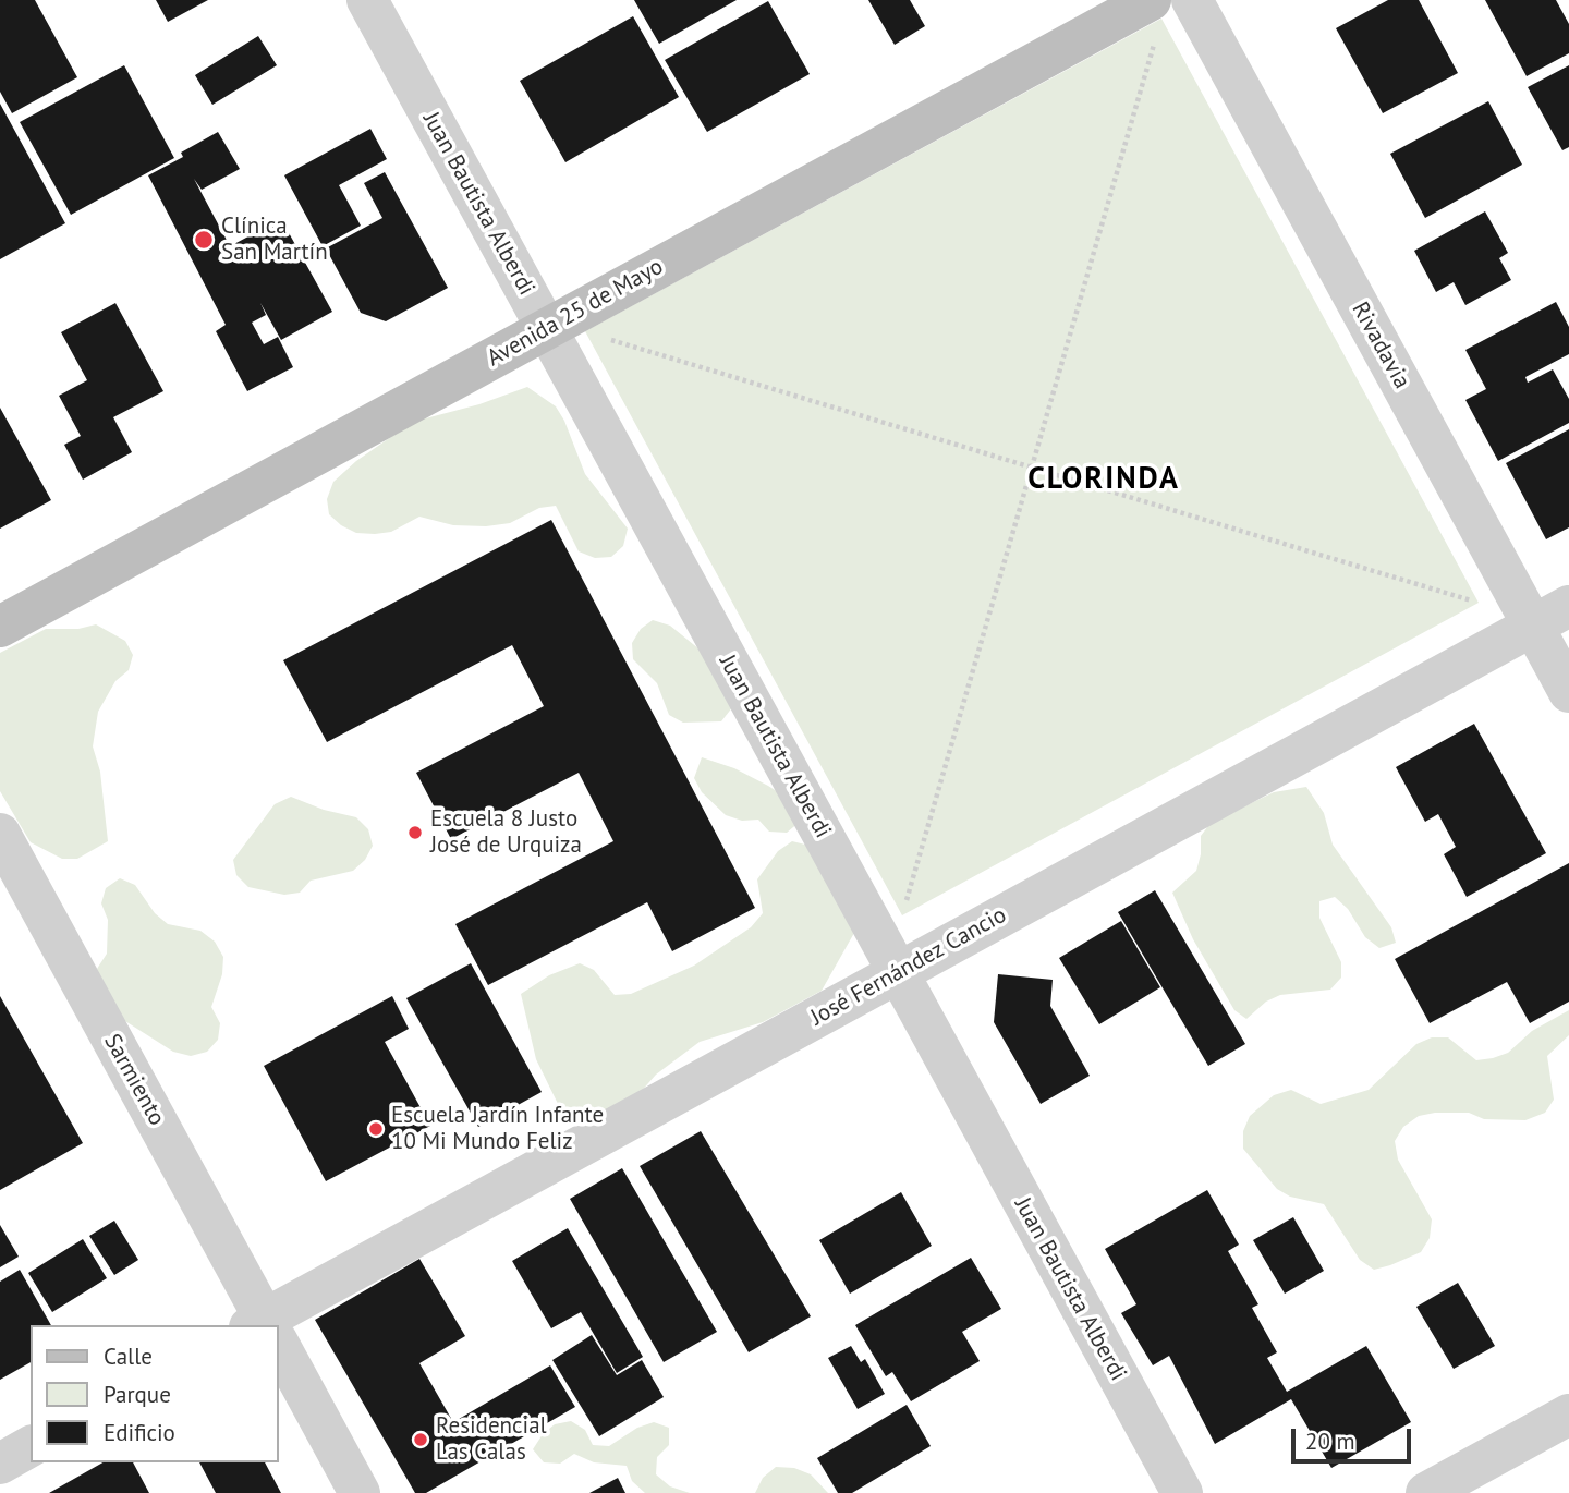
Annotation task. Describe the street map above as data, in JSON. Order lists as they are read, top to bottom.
{
  "streets": {
    "main road": ["Avenida 25 de Mayo"],
    "street": [
      "Juan Bautista Alberdi",
      "Rivadavia",
      "José Fernández Cancio",
      "Sarmiento"
    ]
  },
  "crossings": [
    ["Juan Bautista Alberdi", "Avenida 25 de Mayo"],
    ["Juan Bautista Alberdi", "José Fernández Cancio"],
    ["Rivadavia", "José Fernández Cancio"]
  ],
  "districts": ["CLORINDA"],
  "places": [
    "Clínica San Martín",
    "Escuela 8 Justo José de Urquiza",
    "Escuela Jardín Infante 10 Mi Mundo Feliz",
    "Residencial Las Calas"
  ],
  "legend": ["Calle", "Parque", "Edificio"],
  "scale_bar": "20 m"
}
